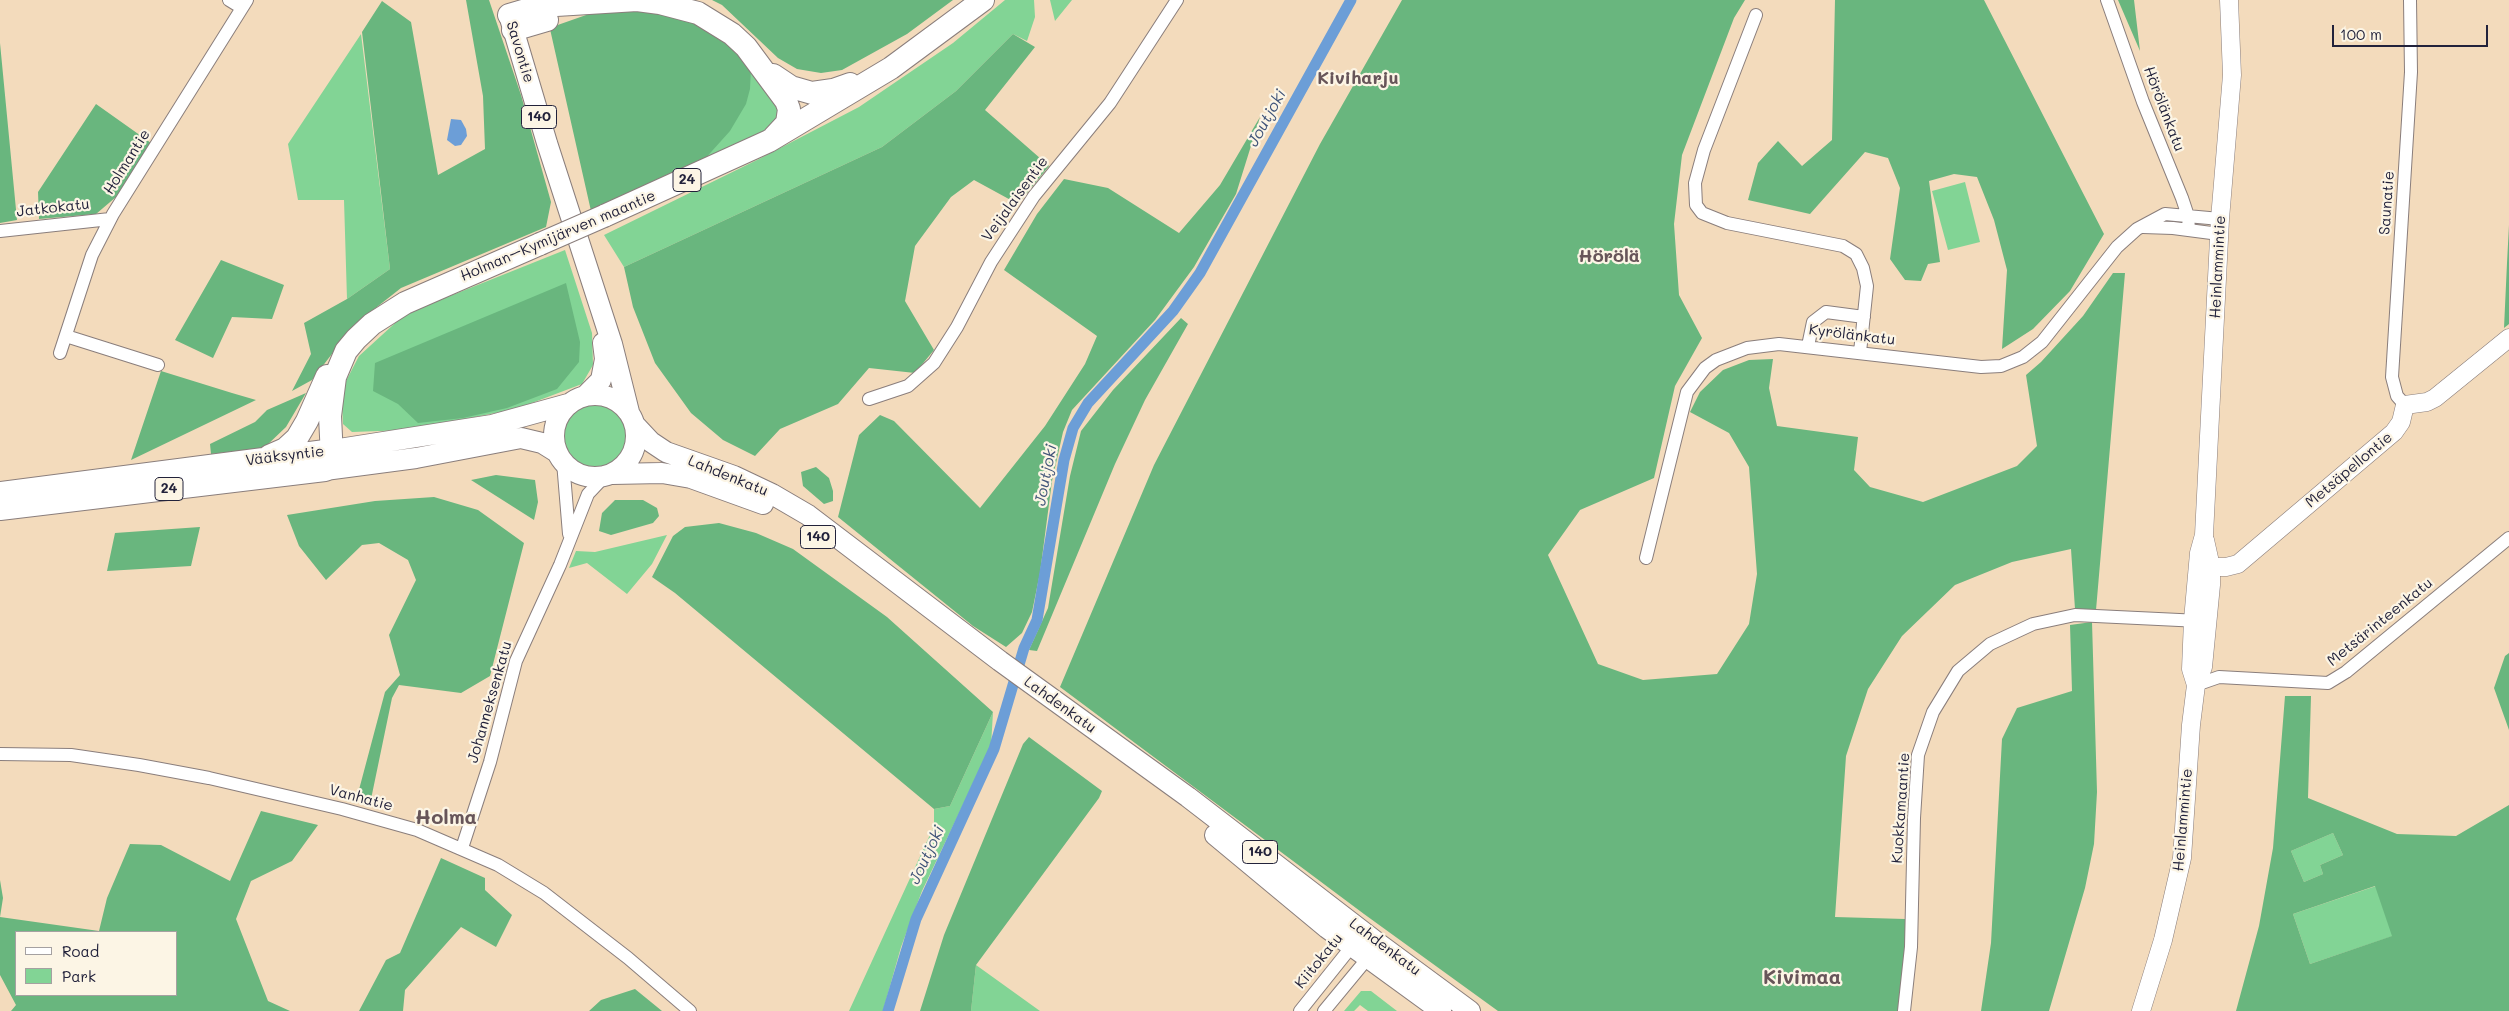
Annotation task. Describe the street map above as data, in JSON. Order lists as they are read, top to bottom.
{
  "streets": {
    "highway": ["24", "Holman–Kymijärven maantie", "Vääksyntie"],
    "main road": ["Savontie", "140", "Lahdenkatu"],
    "street": [
      "Hörölänkatu",
      "Holmantie",
      "Veijalaisentie",
      "Saunatie",
      "Jatkokatu",
      "Heinlammintie",
      "Kyrölänkatu",
      "Metsäpellontie",
      "Metsärinteenkatu",
      "Johanneksenkatu",
      "Vanhatie",
      "Kuokkamaantie",
      "Kiitokatu"
    ]
  },
  "crossings": [
    ["Savontie", "140"],
    ["Savontie", "Vääksyntie"],
    ["Savontie", "Lahdenkatu"],
    ["Savontie", "Johanneksenkatu"],
    ["Hörölänkatu", "Kyrölänkatu"],
    ["140", "Vääksyntie"],
    ["140", "Lahdenkatu"],
    ["140", "Johanneksenkatu"],
    ["Holmantie", "Jatkokatu"],
    ["24", "Holman–Kymijärven maantie"],
    ["24", "Vääksyntie"],
    ["Saunatie", "Metsäpellontie"],
    ["Holman–Kymijärven maantie", "Vääksyntie"],
    ["Heinlammintie", "Kyrölänkatu"],
    ["Heinlammintie", "Metsäpellontie"],
    ["Heinlammintie", "Metsärinteenkatu"],
    ["Heinlammintie", "Kuokkamaantie"],
    ["Vääksyntie", "Lahdenkatu"],
    ["Vääksyntie", "Johanneksenkatu"],
    ["Lahdenkatu", "Johanneksenkatu"],
    ["Lahdenkatu", "Kiitokatu"],
    ["Johanneksenkatu", "Vanhatie"]
  ],
  "districts": [
    "Kiviharju",
    "Hörölä",
    "Holma",
    "Kivimaa"
  ],
  "water": ["Joutjoki"],
  "legend": ["Road", "Park"],
  "scale_bar": "100 m"
}
